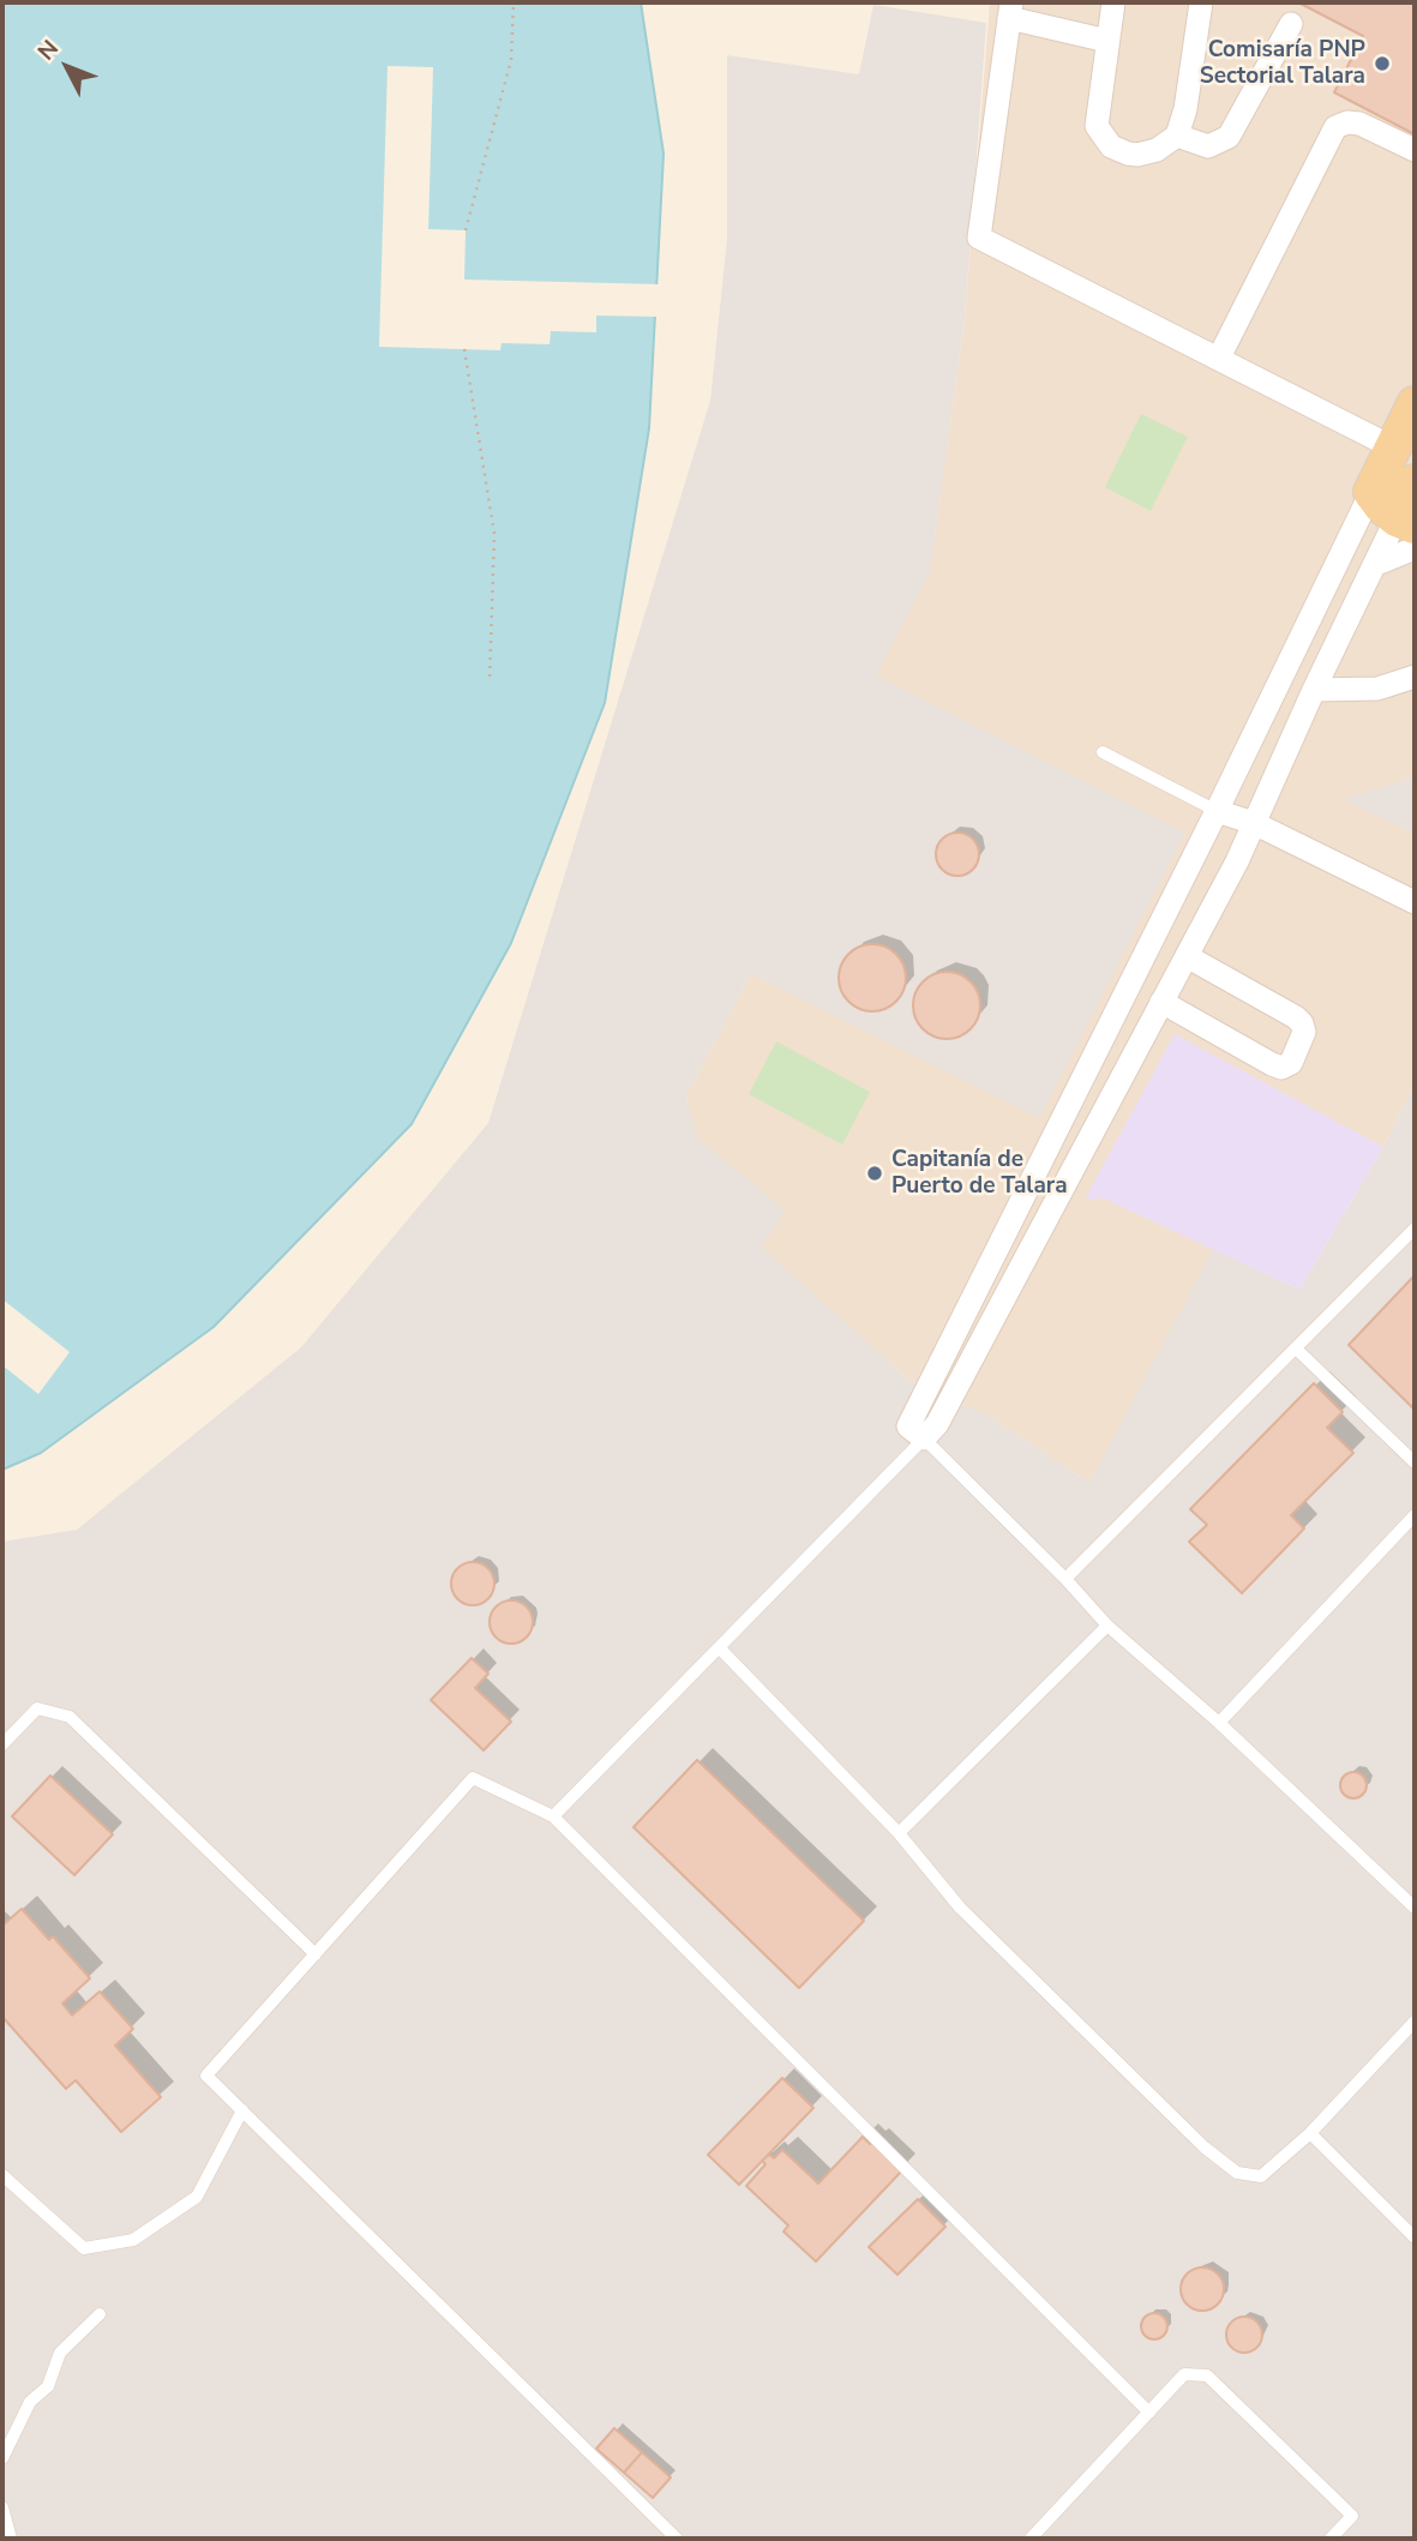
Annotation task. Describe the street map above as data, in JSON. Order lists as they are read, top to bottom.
{
  "places": ["Comisaría PNP Sectorial Talara", "Capitanía de Puerto de Talara"],
  "north": "top left"
}
